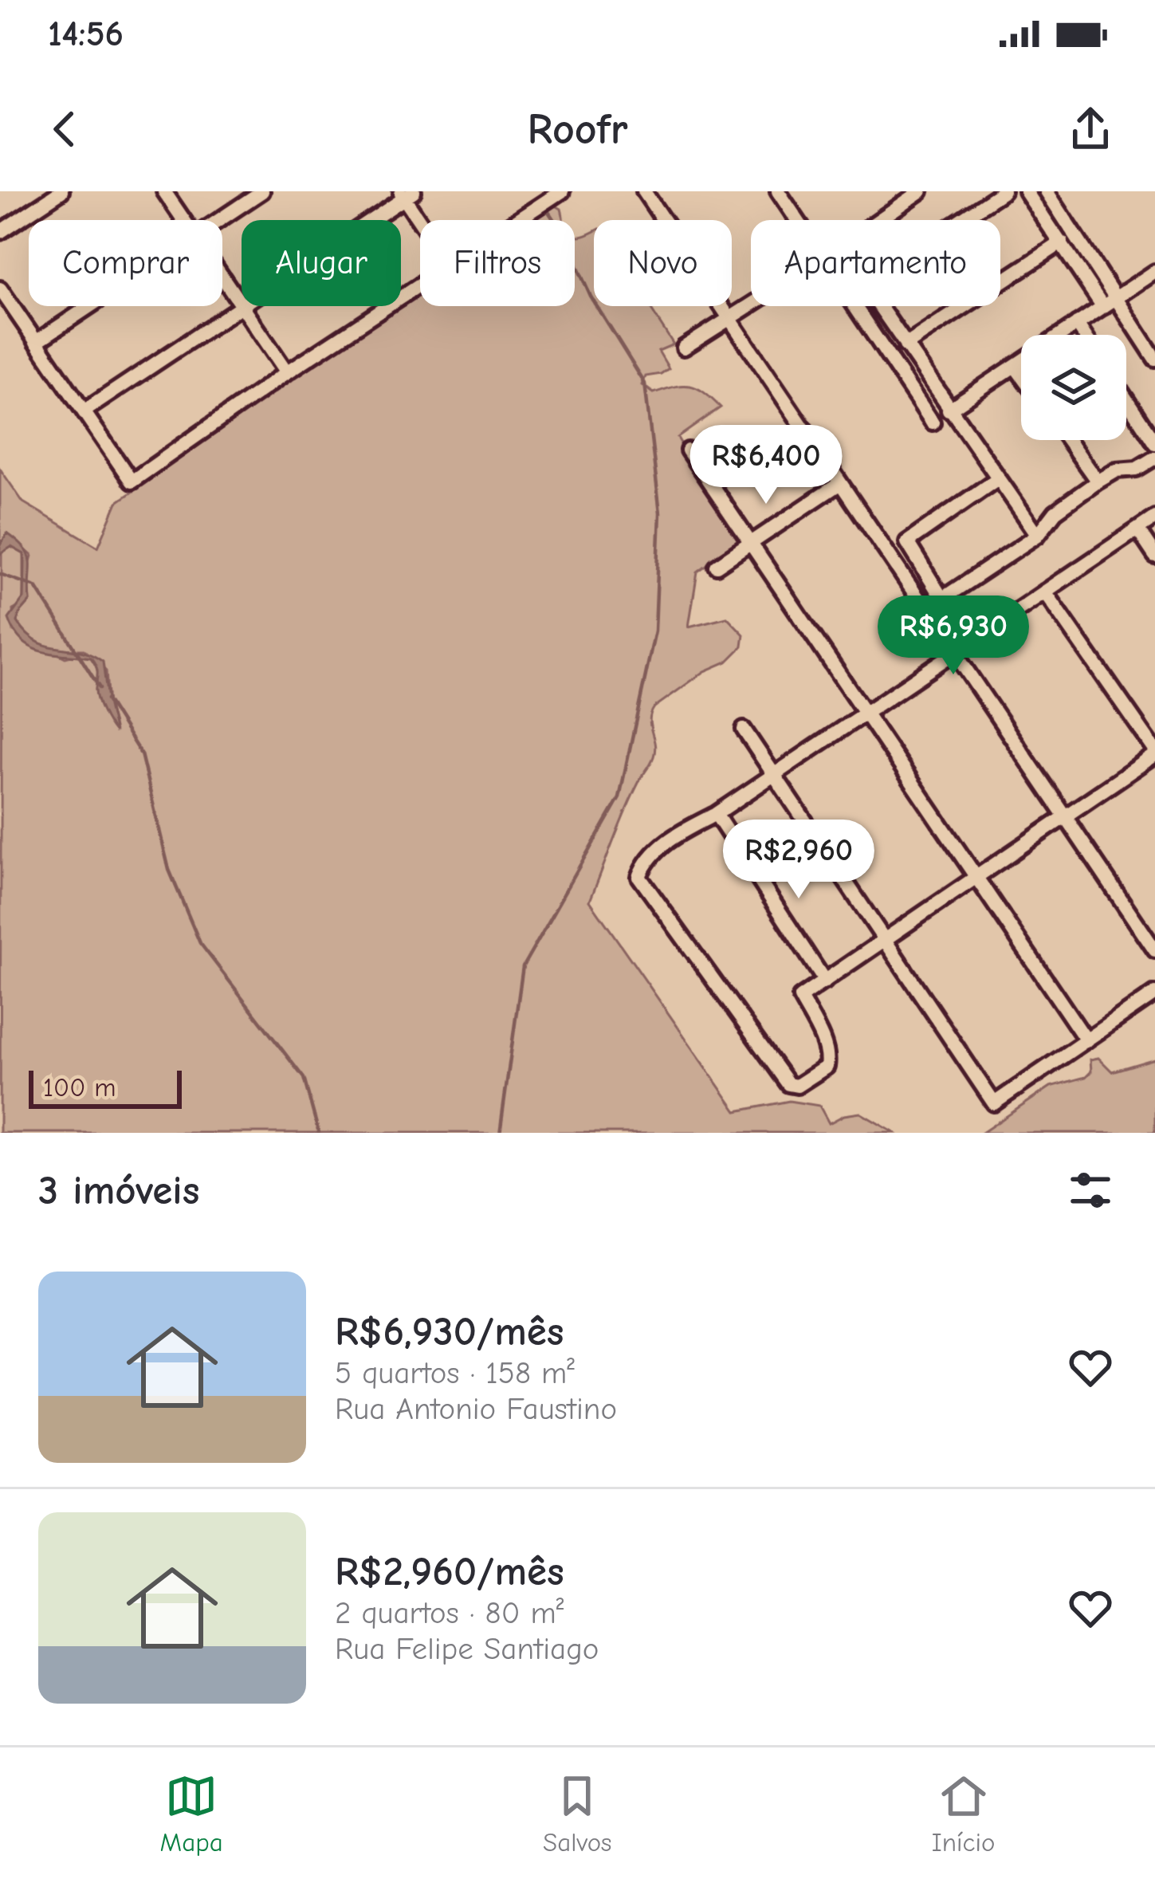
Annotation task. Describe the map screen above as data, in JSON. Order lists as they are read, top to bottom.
{
  "scale_bar": "100 m",
  "page": {
    "status": "14:56",
    "header": "Roofr",
    "chip": [
      "Comprar",
      "Alugar",
      "Filtros",
      "Novo",
      "Apartamento"
    ],
    "price": ["R$6,400", "R$6,930", "R$2,960"],
    "scale": "100 m",
    "heading": "3 imóveis",
    "list": [
      {
        "name": "R$6,930/mês",
        "note": "5 quartos · 158 m² · Rua Antonio Faustino"
      },
      {
        "name": "R$2,960/mês",
        "note": "2 quartos · 80 m² · Rua Felipe Santiago"
      }
    ],
    "tabs": ["Mapa", "Salvos", "Início"]
  }
}
